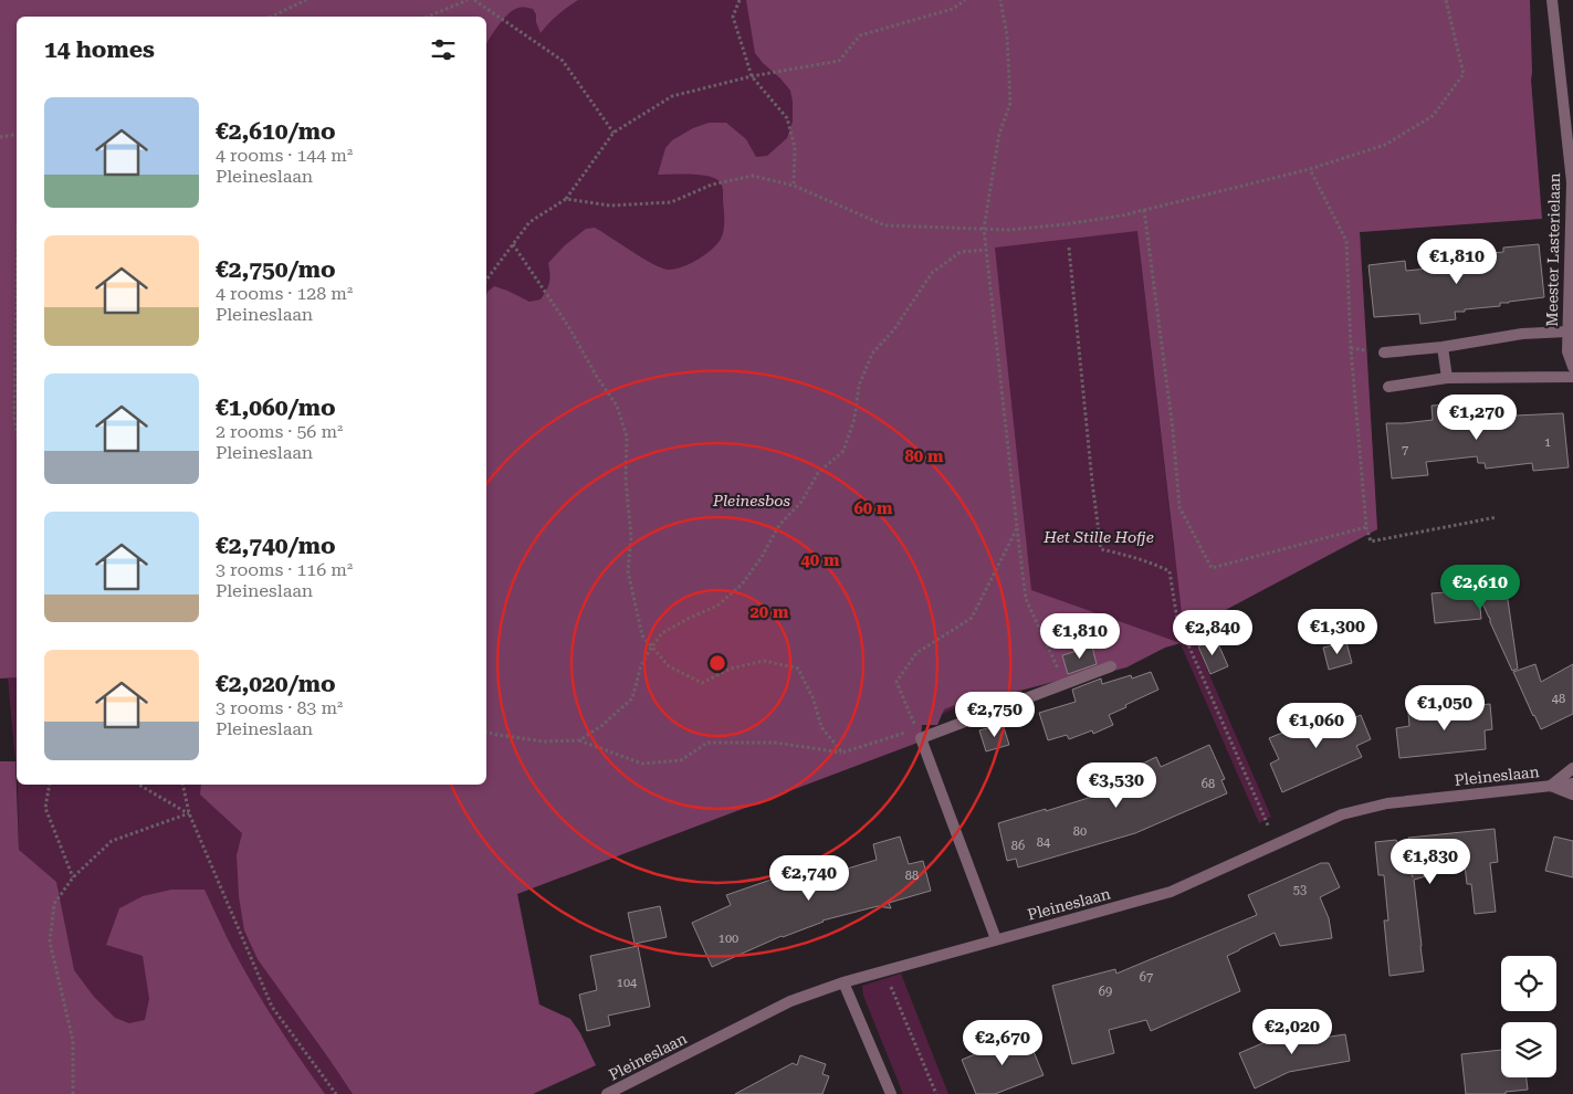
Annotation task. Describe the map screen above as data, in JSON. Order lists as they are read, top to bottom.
{
  "streets": {
    "street": ["Meester Lasterielaan", "Pleineslaan"]
  },
  "parks": ["Pleinesbos", "Het Stille Hofje"],
  "house_numbers": [
    "1",
    "7",
    "48",
    "68",
    "80",
    "84",
    "86",
    "88",
    "53",
    "100",
    "67",
    "104",
    "69"
  ],
  "page": {
    "heading": "14 homes",
    "list": [
      {
        "name": "€2,610/mo",
        "note": "4 rooms · 144 m² · Pleineslaan"
      },
      {
        "name": "€2,750/mo",
        "note": "4 rooms · 128 m² · Pleineslaan"
      },
      {
        "name": "€1,060/mo",
        "note": "2 rooms · 56 m² · Pleineslaan"
      },
      {
        "name": "€2,740/mo",
        "note": "3 rooms · 116 m² · Pleineslaan"
      },
      {
        "name": "€2,020/mo",
        "note": "3 rooms · 83 m² · Pleineslaan"
      }
    ],
    "price": [
      "€1,810",
      "€1,270",
      "€2,610",
      "€1,300",
      "€2,840",
      "€1,810",
      "€1,050",
      "€2,750",
      "€1,060",
      "€3,530",
      "€1,830",
      "€2,740",
      "€2,020",
      "€2,670"
    ]
  },
  "rings": [
    "80 m",
    "60 m",
    "40 m",
    "20 m"
  ]
}
